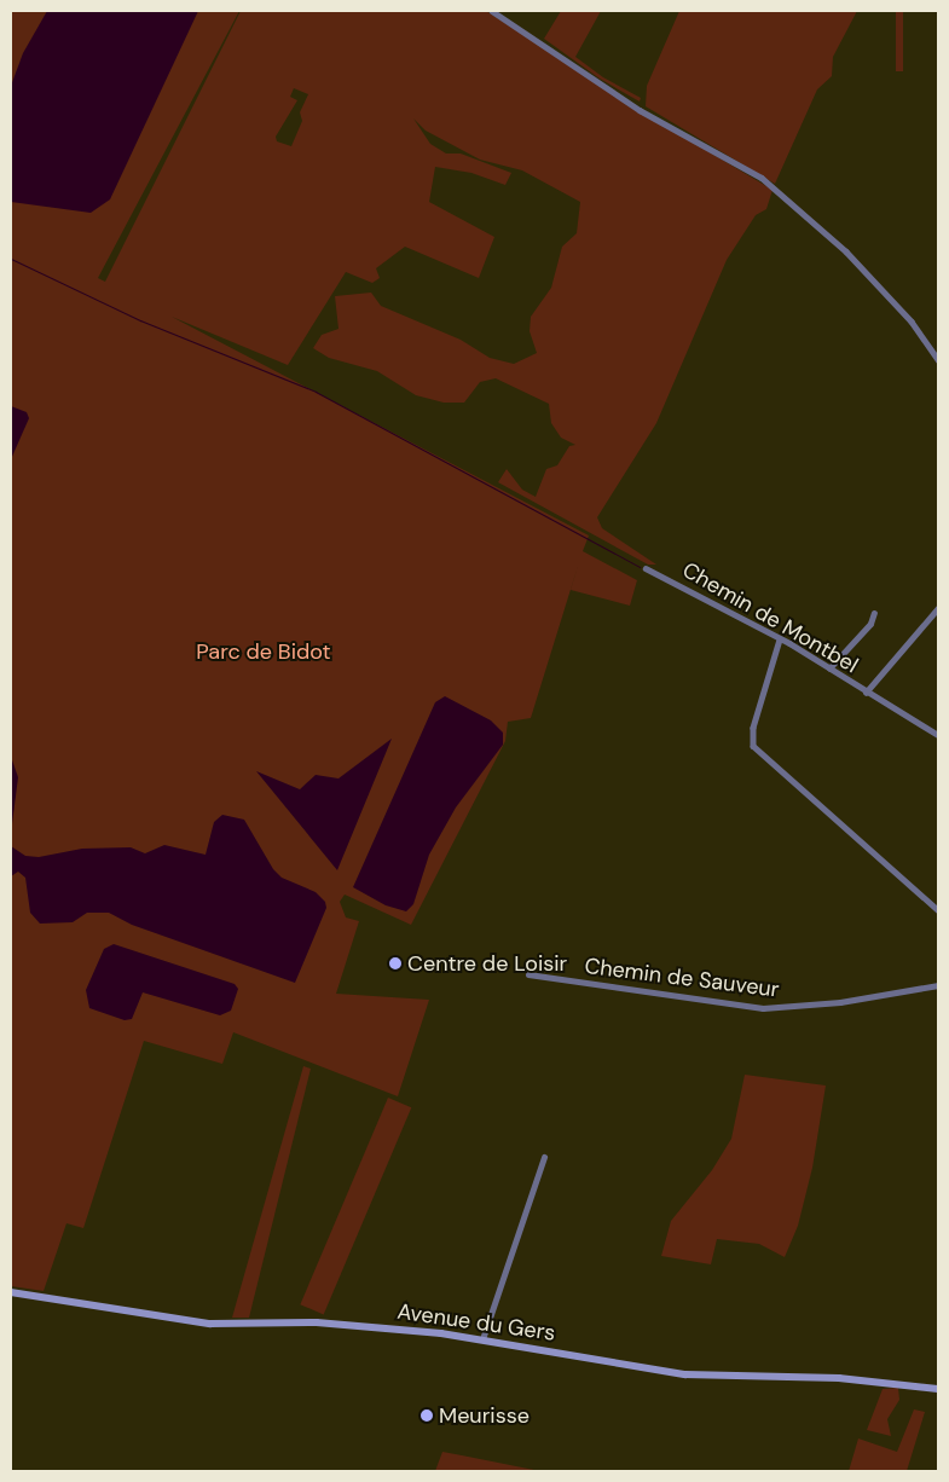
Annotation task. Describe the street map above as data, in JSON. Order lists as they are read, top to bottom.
{
  "streets": {
    "main road": ["Avenue du Gers"],
    "street": ["Chemin de Montbel", "Chemin de Sauveur"]
  },
  "parks": ["Parc de Bidot"],
  "places": ["Centre de Loisir", "Meurisse"]
}
